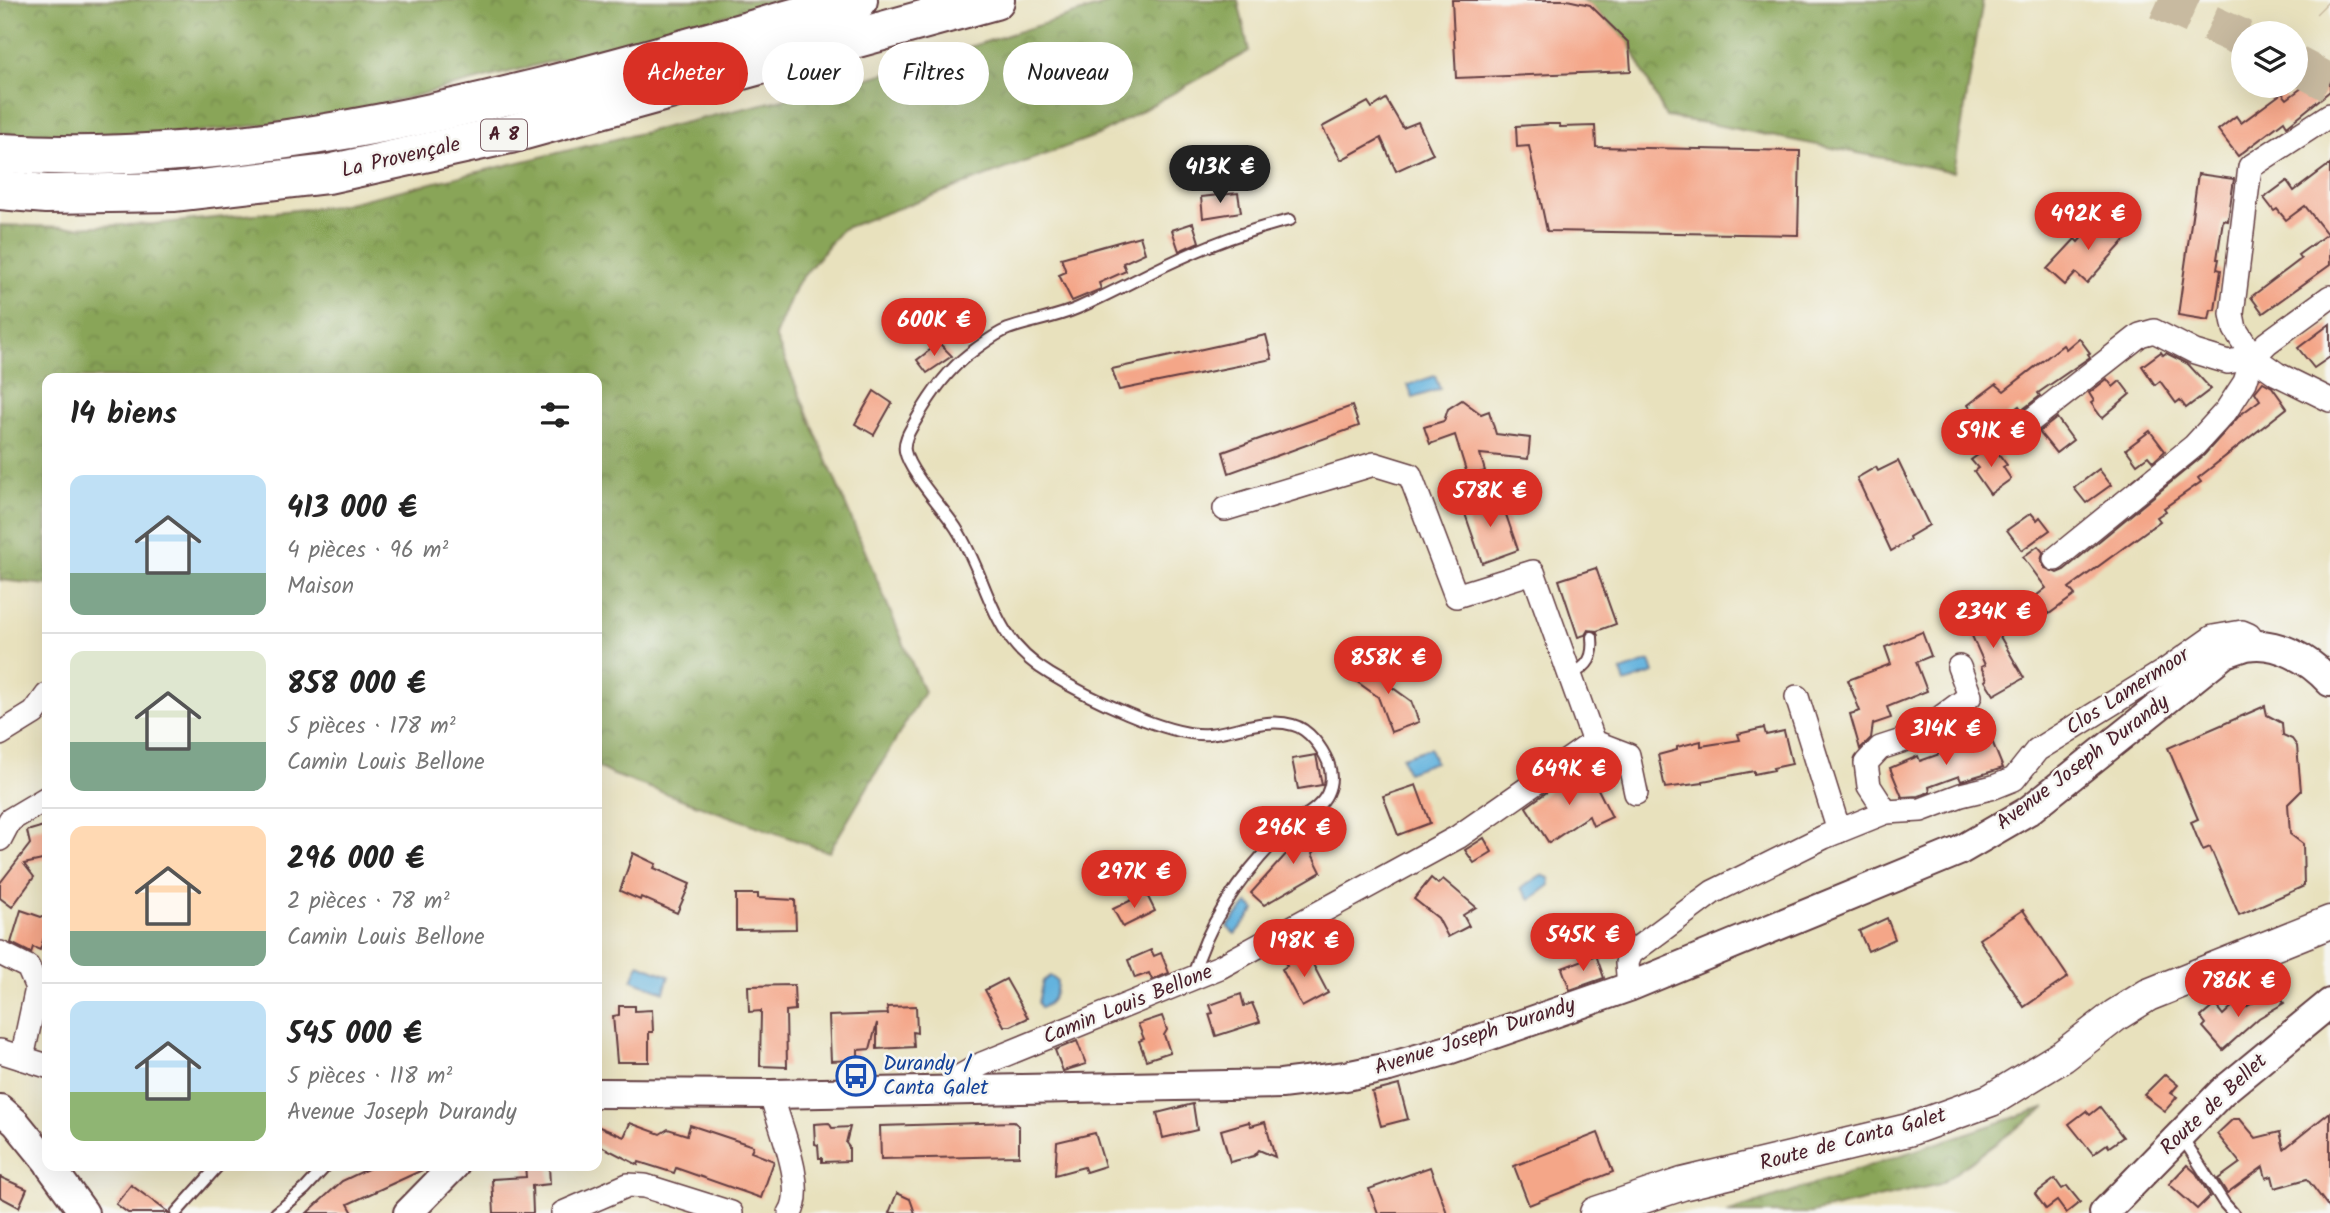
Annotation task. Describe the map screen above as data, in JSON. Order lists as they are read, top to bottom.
{
  "streets": {
    "highway": ["A 8", "La Provençale"],
    "main road": ["Route de Canta Galet"],
    "street": [
      "Clos Lamermoor",
      "Avenue Joseph Durandy",
      "Camin Louis Bellone",
      "Route de Bellet"
    ]
  },
  "crossings": [
    ["Clos Lamermoor", "Avenue Joseph Durandy"],
    ["Avenue Joseph Durandy", "Camin Louis Bellone"]
  ],
  "places": {
    "bus stop": ["Durandy / Canta Galet"]
  },
  "page": {
    "chip": [
      "Acheter",
      "Louer",
      "Filtres",
      "Nouveau"
    ],
    "price": [
      "413K €",
      "492K €",
      "600K €",
      "591K €",
      "578K €",
      "234K €",
      "858K €",
      "314K €",
      "649K €",
      "296K €",
      "297K €",
      "545K €",
      "198K €",
      "786K €"
    ],
    "heading": "14 biens",
    "list": [
      {
        "name": "413 000 €",
        "note": "4 pièces · 96 m² · Maison"
      },
      {
        "name": "858 000 €",
        "note": "5 pièces · 178 m² · Camin Louis Bellone"
      },
      {
        "name": "296 000 €",
        "note": "2 pièces · 78 m² · Camin Louis Bellone"
      },
      {
        "name": "545 000 €",
        "note": "5 pièces · 118 m² · Avenue Joseph Durandy"
      }
    ]
  }
}
